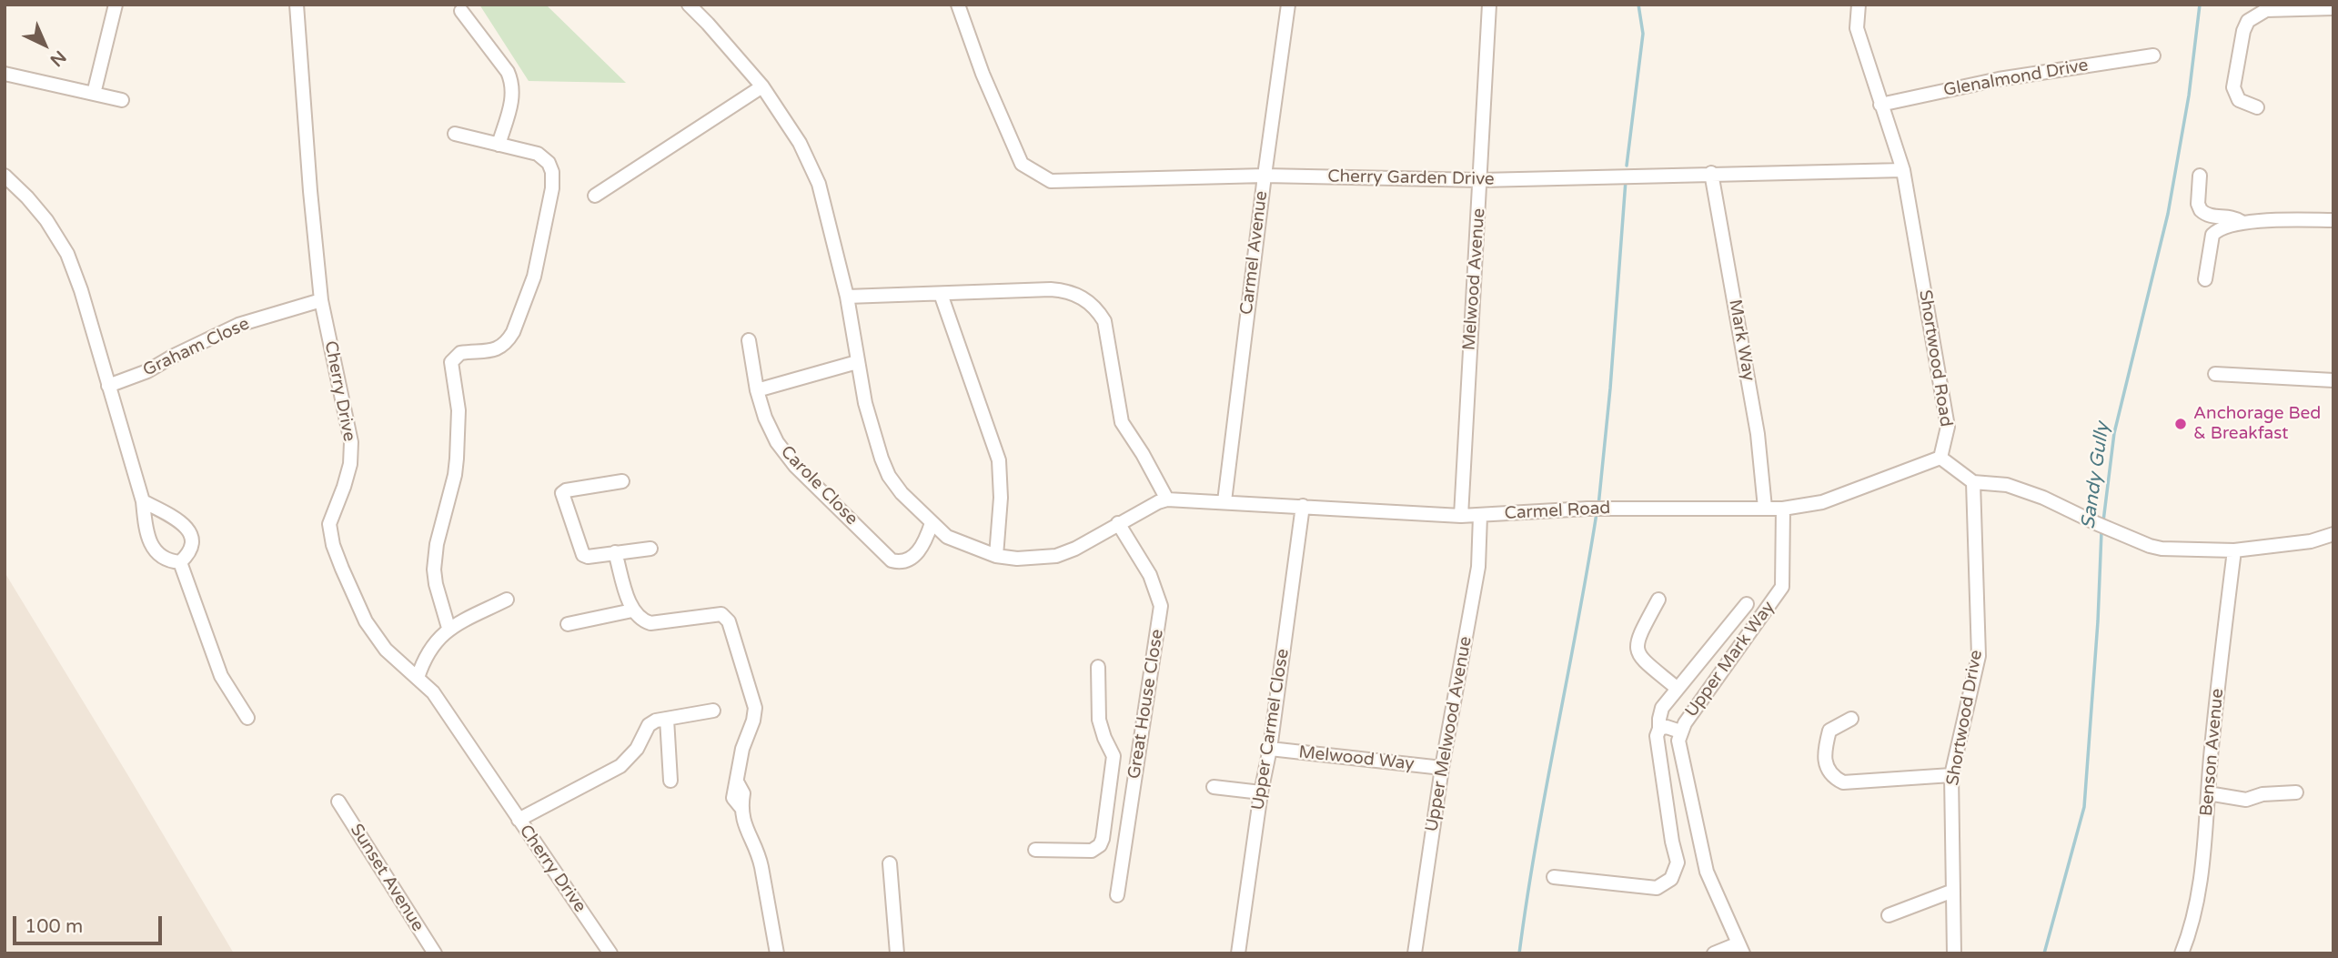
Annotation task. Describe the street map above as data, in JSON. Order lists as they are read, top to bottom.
{
  "streets": {
    "street": [
      "Glenalmond Drive",
      "Cherry Garden Drive",
      "Carmel Avenue",
      "Melwood Avenue",
      "Mark Way",
      "Graham Close",
      "Shortwood Road",
      "Cherry Drive",
      "Carole Close",
      "Carmel Road",
      "Upper Mark Way",
      "Great House Close",
      "Shortwood Drive",
      "Upper Carmel Close",
      "Upper Melwood Avenue",
      "Benson Avenue",
      "Melwood Way",
      "Sunset Avenue"
    ]
  },
  "crossings": [
    ["Glenalmond Drive", "Shortwood Road"],
    ["Cherry Garden Drive", "Carmel Avenue"],
    ["Cherry Garden Drive", "Melwood Avenue"],
    ["Cherry Garden Drive", "Mark Way"],
    ["Cherry Garden Drive", "Shortwood Road"],
    ["Carmel Avenue", "Carmel Road"],
    ["Melwood Avenue", "Carmel Road"],
    ["Mark Way", "Carmel Road"],
    ["Graham Close", "Cherry Drive"],
    ["Shortwood Road", "Carmel Road"],
    ["Carmel Road", "Upper Mark Way"],
    ["Carmel Road", "Upper Carmel Close"],
    ["Carmel Road", "Upper Melwood Avenue"],
    ["Upper Carmel Close", "Melwood Way"],
    ["Upper Melwood Avenue", "Melwood Way"]
  ],
  "water": ["Sandy Gully"],
  "places": ["Anchorage Bed & Breakfast"],
  "scale_bar": "100 m",
  "north": "bottom right"
}
